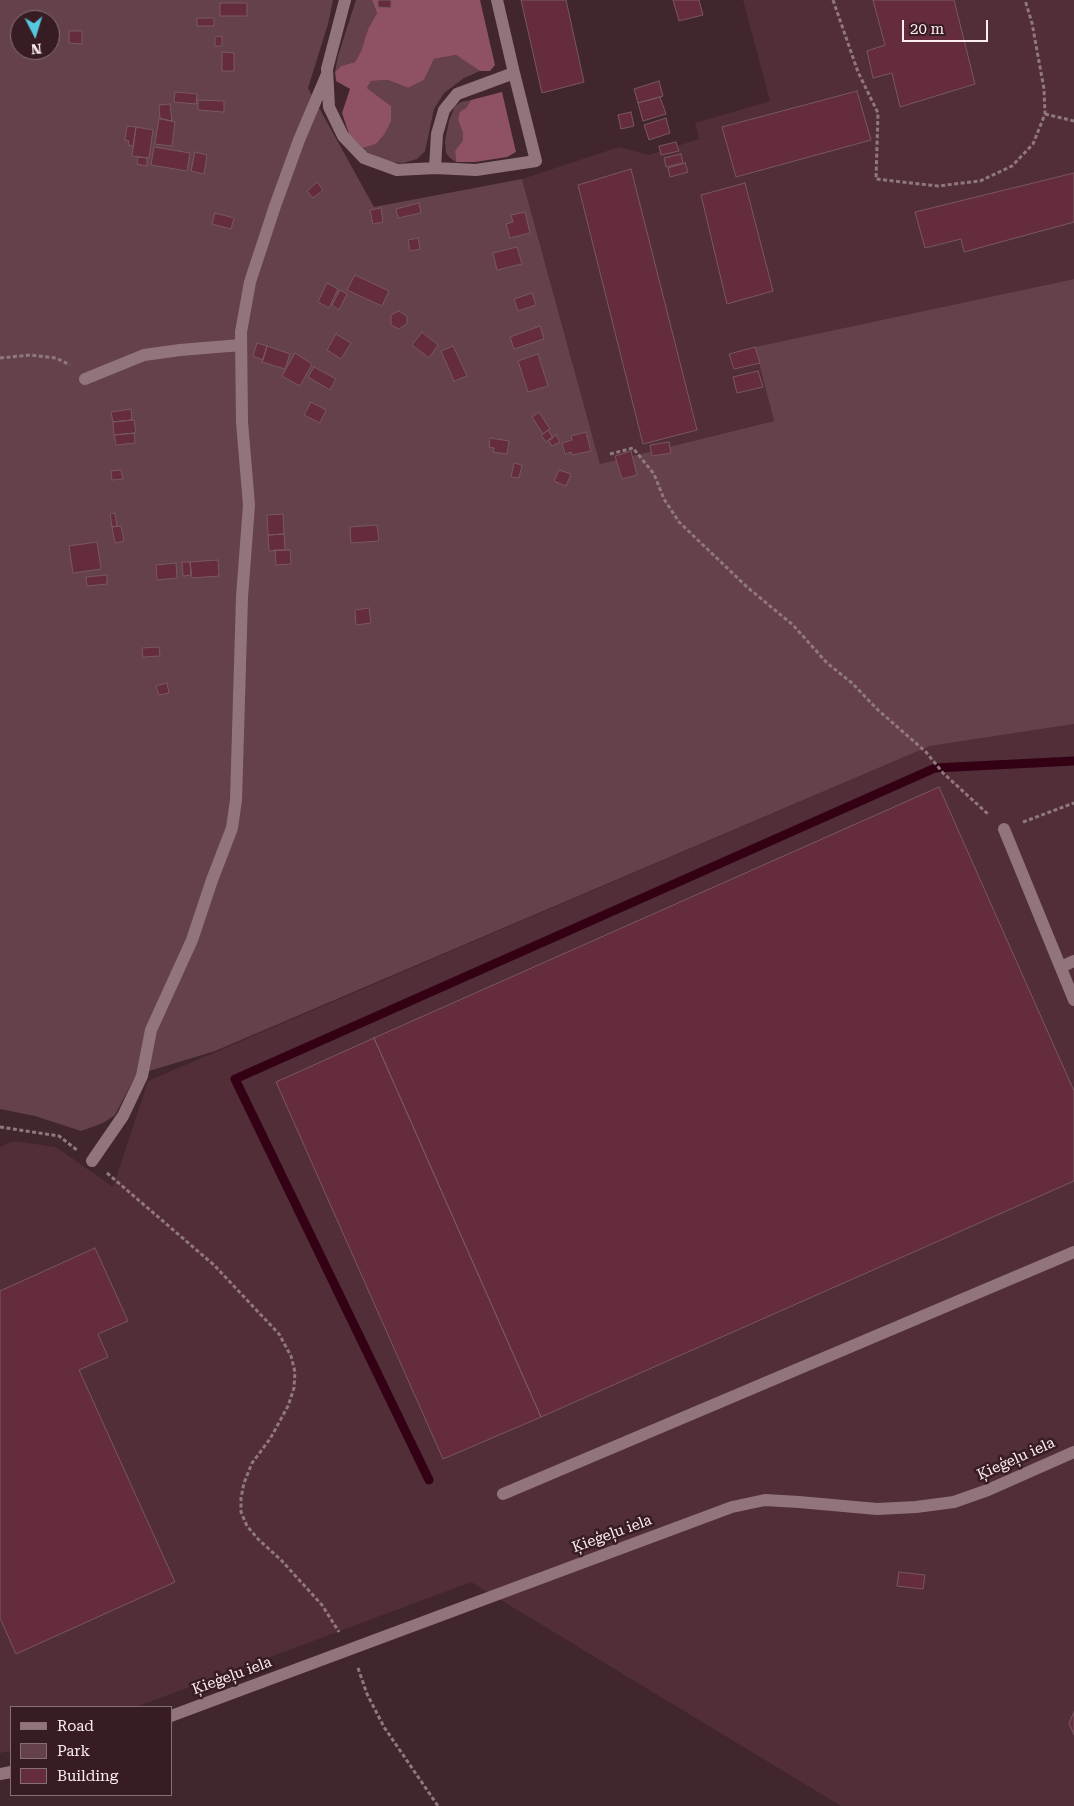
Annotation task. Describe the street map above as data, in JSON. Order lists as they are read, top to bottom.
{
  "streets": {
    "street": ["Ķieģeļu iela"]
  },
  "legend": ["Road", "Park", "Building"],
  "scale_bar": "20 m",
  "north": "bottom"
}
